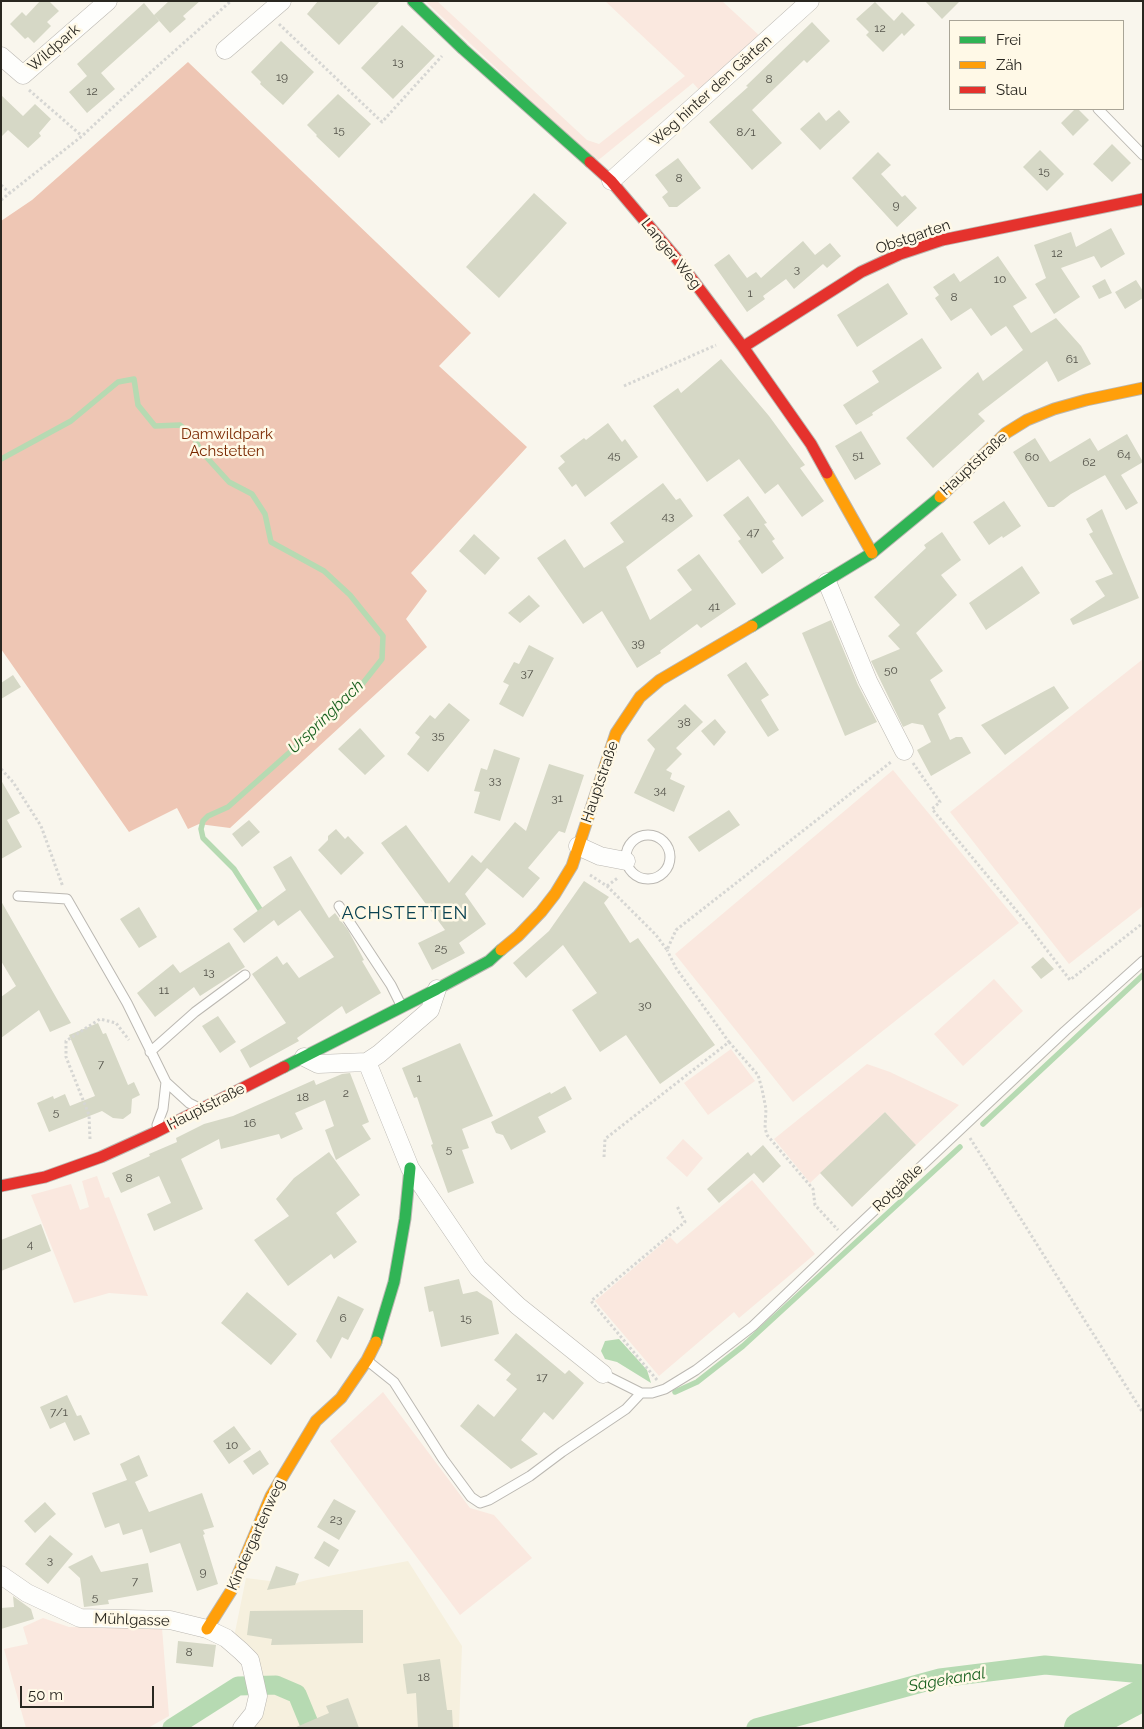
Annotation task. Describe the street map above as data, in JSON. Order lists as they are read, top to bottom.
{
  "streets": {
    "street": [
      "Wildpark",
      "Weg hinter den Gärten",
      "Obstgarten",
      "Langer Weg",
      "Hauptstraße",
      "Kindergartenweg",
      "Mühlgasse"
    ],
    "lane": ["Rotgäßle"]
  },
  "crossings": [
    ["Weg hinter den Gärten", "Langer Weg"],
    ["Obstgarten", "Langer Weg"],
    ["Langer Weg", "Hauptstraße"],
    ["Rotgäßle", "Kindergartenweg"],
    ["Kindergartenweg", "Mühlgasse"]
  ],
  "districts": ["ACHSTETTEN"],
  "water": ["Urspringbach", "Sägekanal"],
  "parks": ["Damwildpark Achstetten"],
  "house_numbers": [
    "12",
    "13",
    "19",
    "8",
    "12",
    "15",
    "8/1",
    "15",
    "8",
    "9",
    "12",
    "3",
    "10",
    "1",
    "8",
    "61",
    "64",
    "45",
    "51",
    "60",
    "62",
    "43",
    "47",
    "41",
    "39",
    "50",
    "37",
    "38",
    "35",
    "33",
    "34",
    "31",
    "25",
    "13",
    "11",
    "30",
    "7",
    "1",
    "2",
    "18",
    "5",
    "16",
    "5",
    "8",
    "4",
    "6",
    "15",
    "17",
    "7/1",
    "10",
    "23",
    "3",
    "9",
    "7",
    "5",
    "8",
    "18"
  ],
  "legend": ["Frei", "Zäh", "Stau"],
  "scale_bar": "50 m"
}
